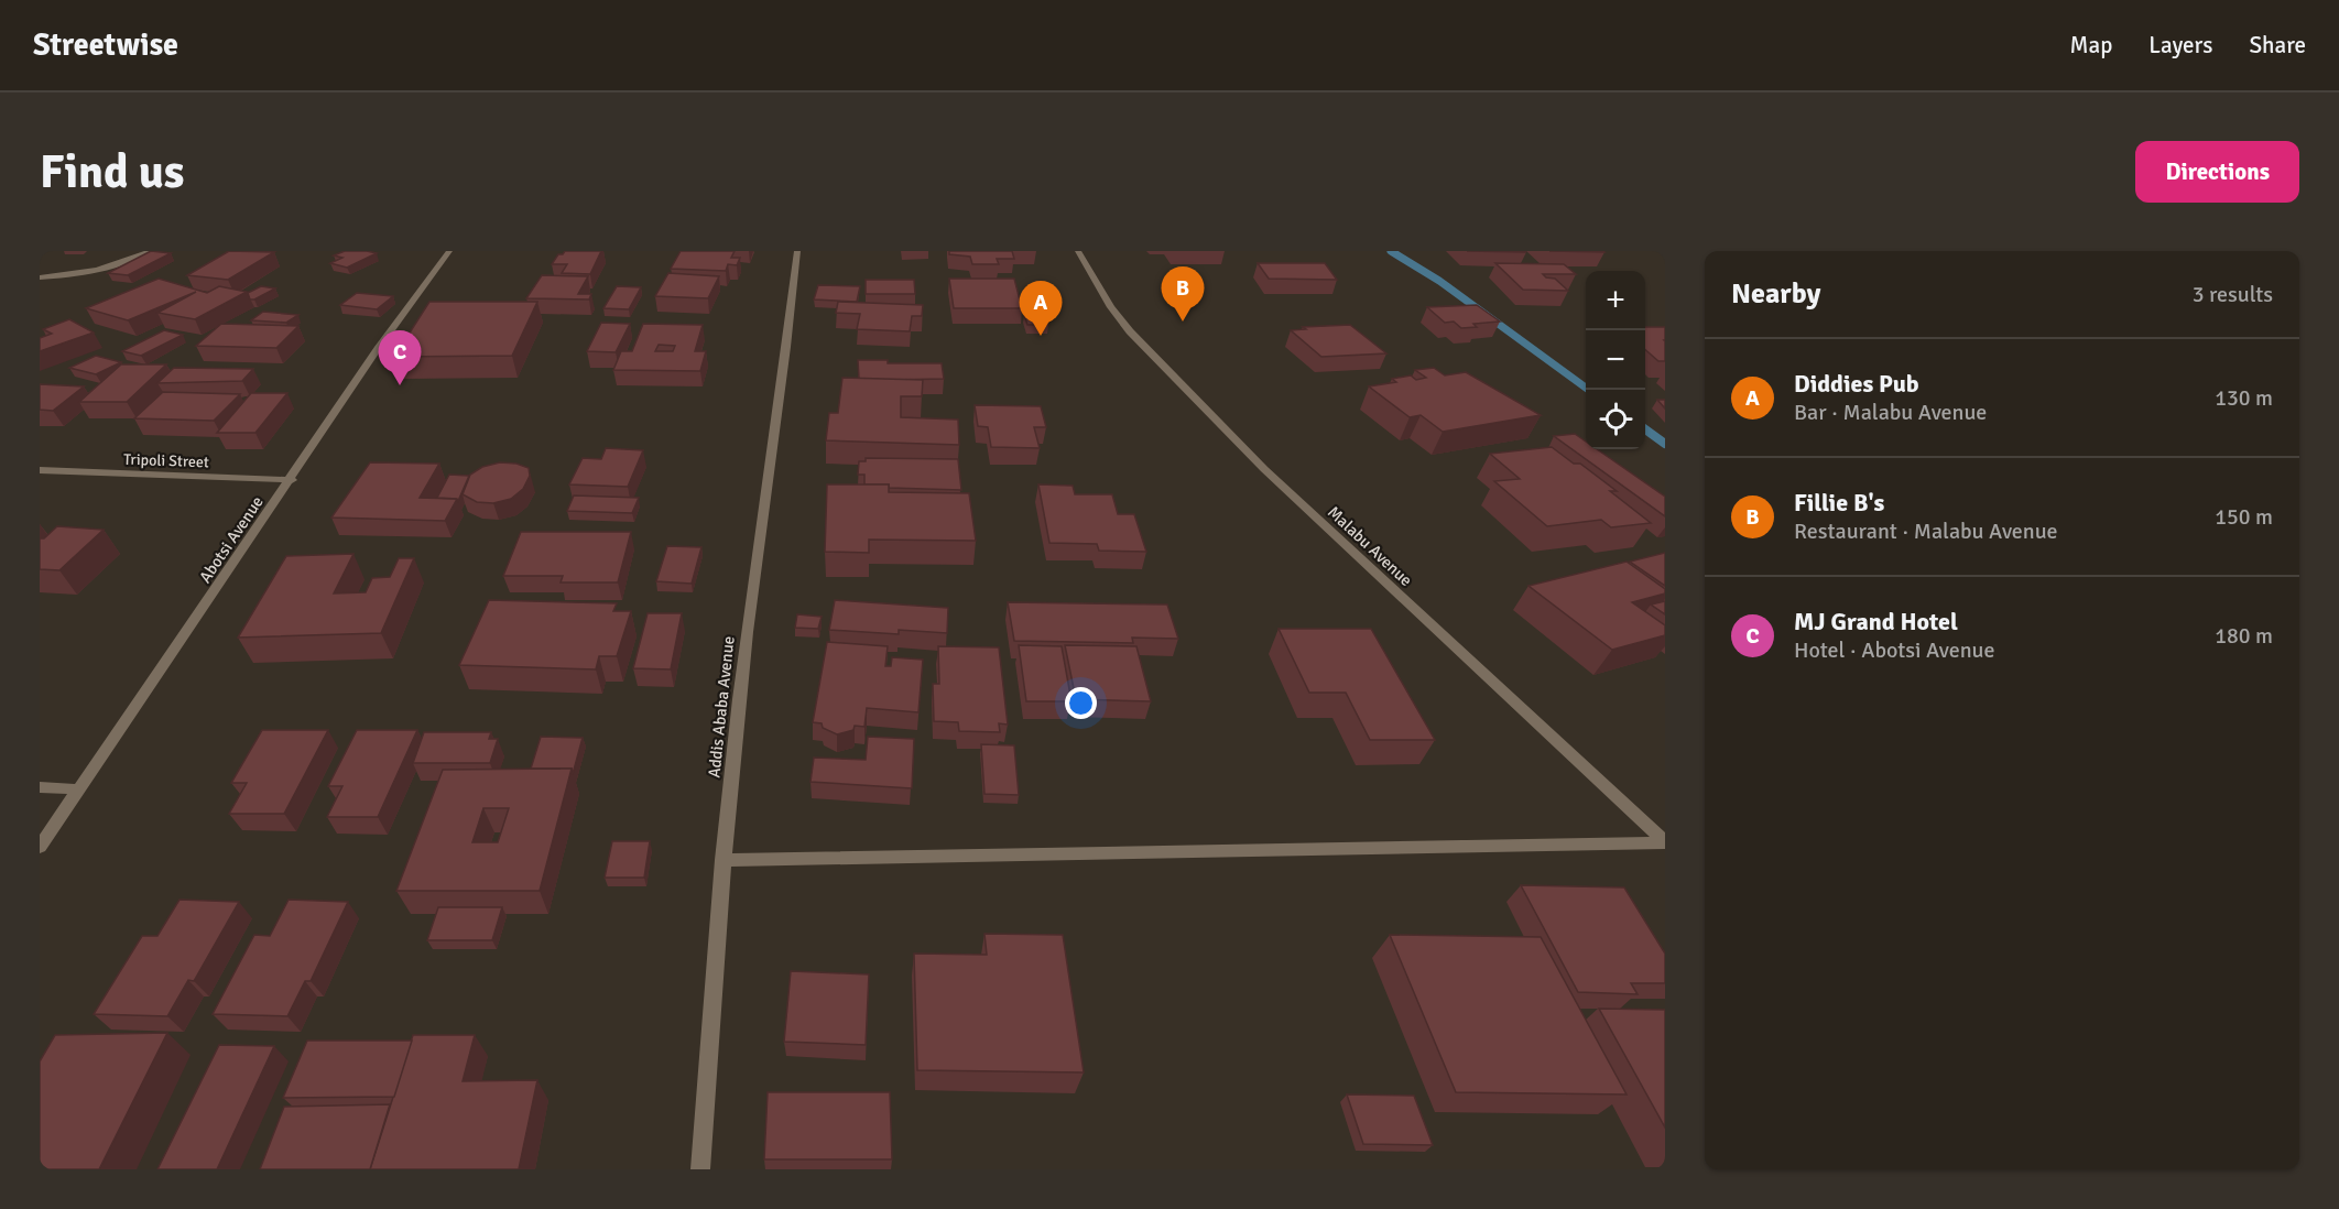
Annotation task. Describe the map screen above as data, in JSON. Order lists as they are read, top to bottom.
{
  "streets": {
    "street": [
      "Tripoli Street",
      "Abotsi Avenue",
      "Malabu Avenue",
      "Addis Ababa Avenue"
    ]
  },
  "crossings": [
    ["Tripoli Street", "Abotsi Avenue"]
  ],
  "page": {
    "header": "Streetwise",
    "nav": ["Map", "Layers", "Share"],
    "buttons": "Directions",
    "title": "Find us",
    "heading": ["Nearby", "3 results"],
    "pins": ["B", "A", "C"],
    "map_buttons": ["+", "−"],
    "list": [
      {
        "mark": "A",
        "name": "Diddies Pub",
        "note": "Bar · Malabu Avenue",
        "value": "130 m"
      },
      {
        "mark": "B",
        "name": "Fillie B's",
        "note": "Restaurant · Malabu Avenue",
        "value": "150 m"
      },
      {
        "mark": "C",
        "name": "MJ Grand Hotel",
        "note": "Hotel · Abotsi Avenue",
        "value": "180 m"
      }
    ]
  }
}
